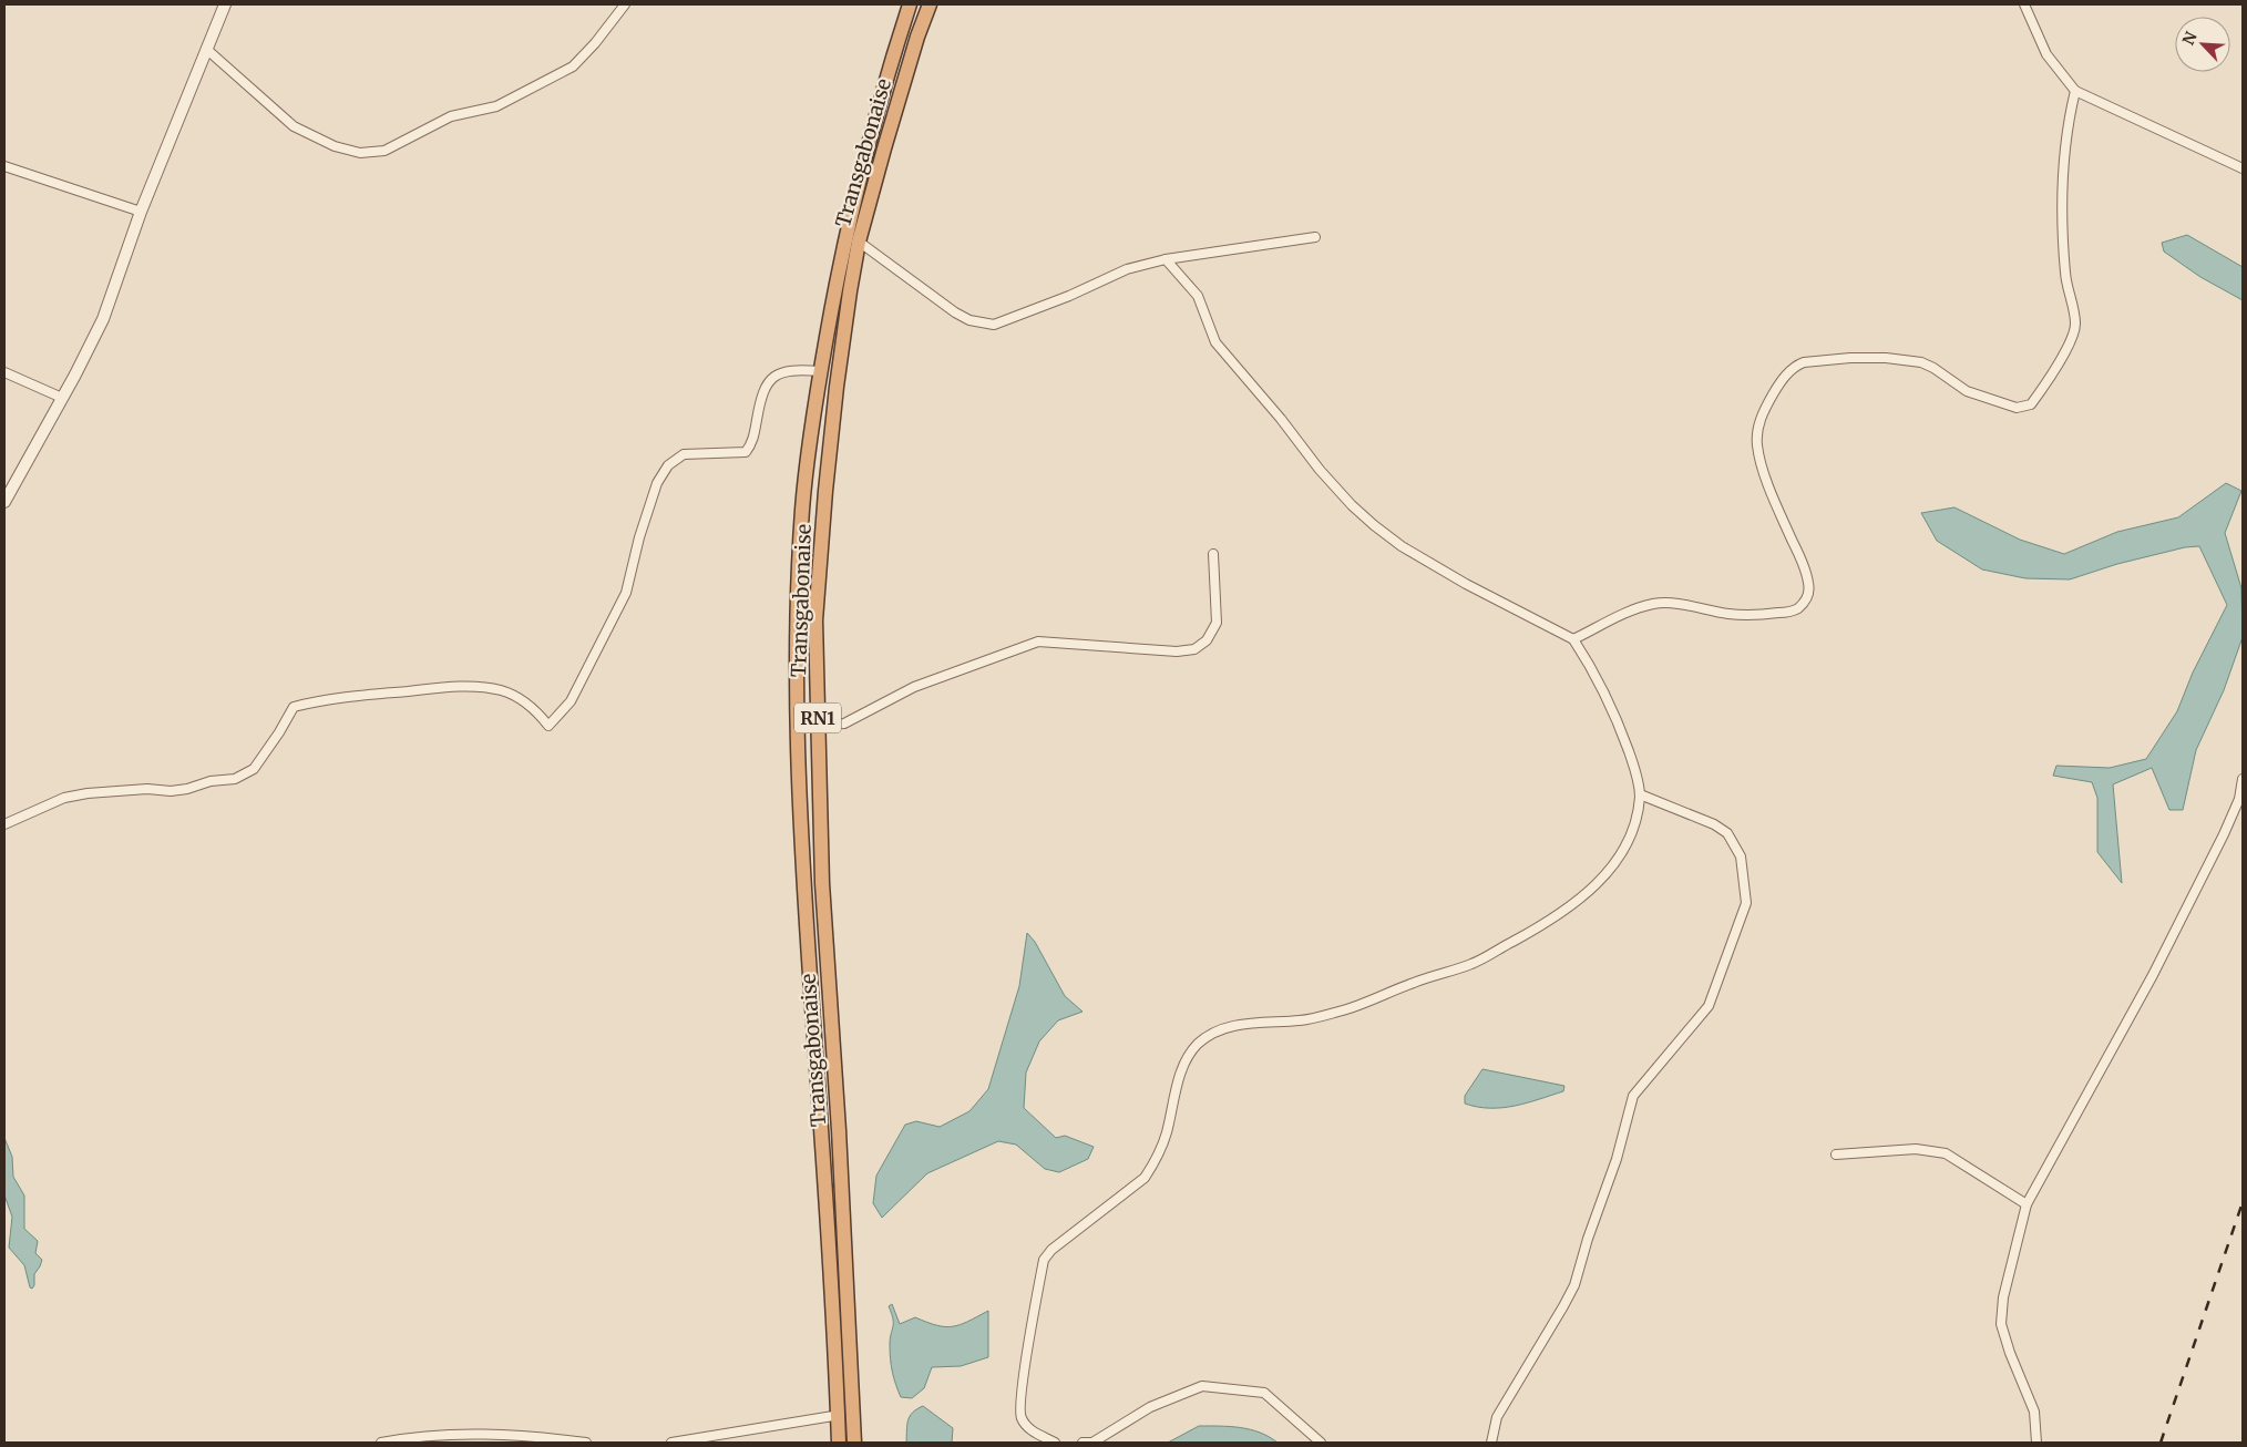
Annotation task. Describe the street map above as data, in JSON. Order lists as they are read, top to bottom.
{
  "streets": {
    "highway": ["Transgabonaise", "RN1"]
  },
  "north": "top left"
}
